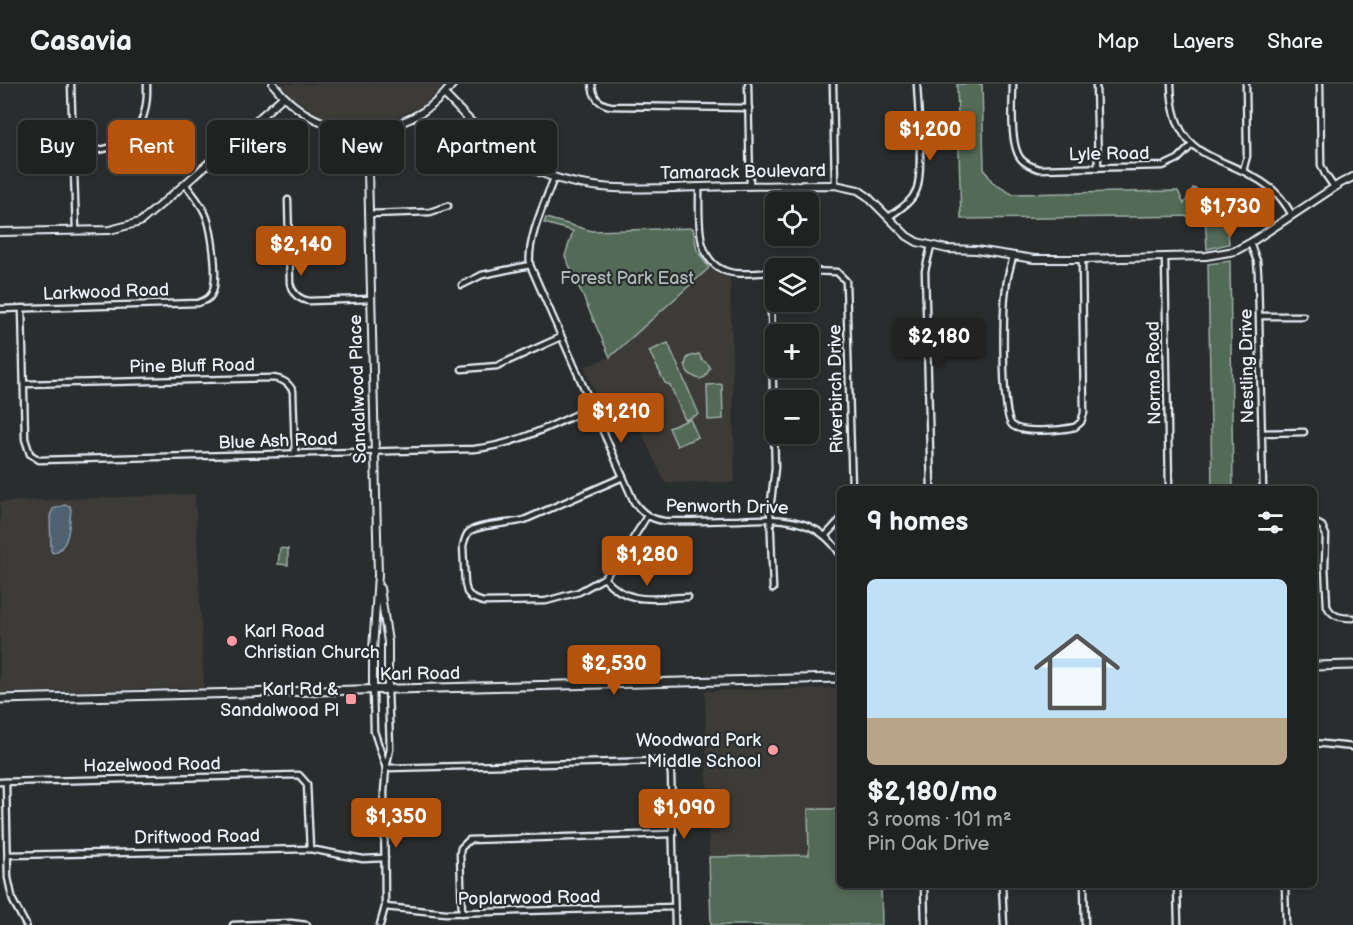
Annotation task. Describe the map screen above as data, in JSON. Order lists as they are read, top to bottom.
{
  "streets": {
    "main road": ["Karl Road"],
    "street": [
      "Lyle Road",
      "Tamarack Boulevard",
      "Larkwood Road",
      "Pine Bluff Road",
      "Nestling Drive",
      "Norma Road",
      "Sandalwood Place",
      "Riverbirch Drive",
      "Blue Ash Road",
      "Penworth Drive",
      "Hazelwood Road",
      "Driftwood Road",
      "Poplarwood Road"
    ]
  },
  "crossings": [
    ["Tamarack Boulevard", "Nestling Drive"],
    ["Tamarack Boulevard", "Norma Road"],
    ["Pine Bluff Road", "Blue Ash Road"],
    ["Sandalwood Place", "Blue Ash Road"],
    ["Sandalwood Place", "Karl Road"],
    ["Sandalwood Place", "Driftwood Road"],
    ["Sandalwood Place", "Poplarwood Road"],
    ["Blue Ash Road", "Penworth Drive"],
    ["Hazelwood Road", "Driftwood Road"]
  ],
  "parks": ["Forest Park East"],
  "places": {
    "other": ["Karl Road Christian Church", "Woodward Park Middle School"],
    "transit": ["Karl Rd & Sandalwood Pl"]
  },
  "page": {
    "header": "Casavia",
    "nav": ["Map", "Layers", "Share"],
    "price": [
      "$1,200",
      "$1,730",
      "$2,140",
      "$2,180",
      "$1,210",
      "$1,280",
      "$2,530",
      "$1,090",
      "$1,350"
    ],
    "chip": [
      "Buy",
      "Rent",
      "Filters",
      "New",
      "Apartment"
    ],
    "map_buttons": ["+", "−"],
    "heading": "9 homes",
    "list": [
      {
        "name": "$2,180/mo",
        "note": "3 rooms · 101 m² · Pin Oak Drive"
      }
    ]
  }
}
